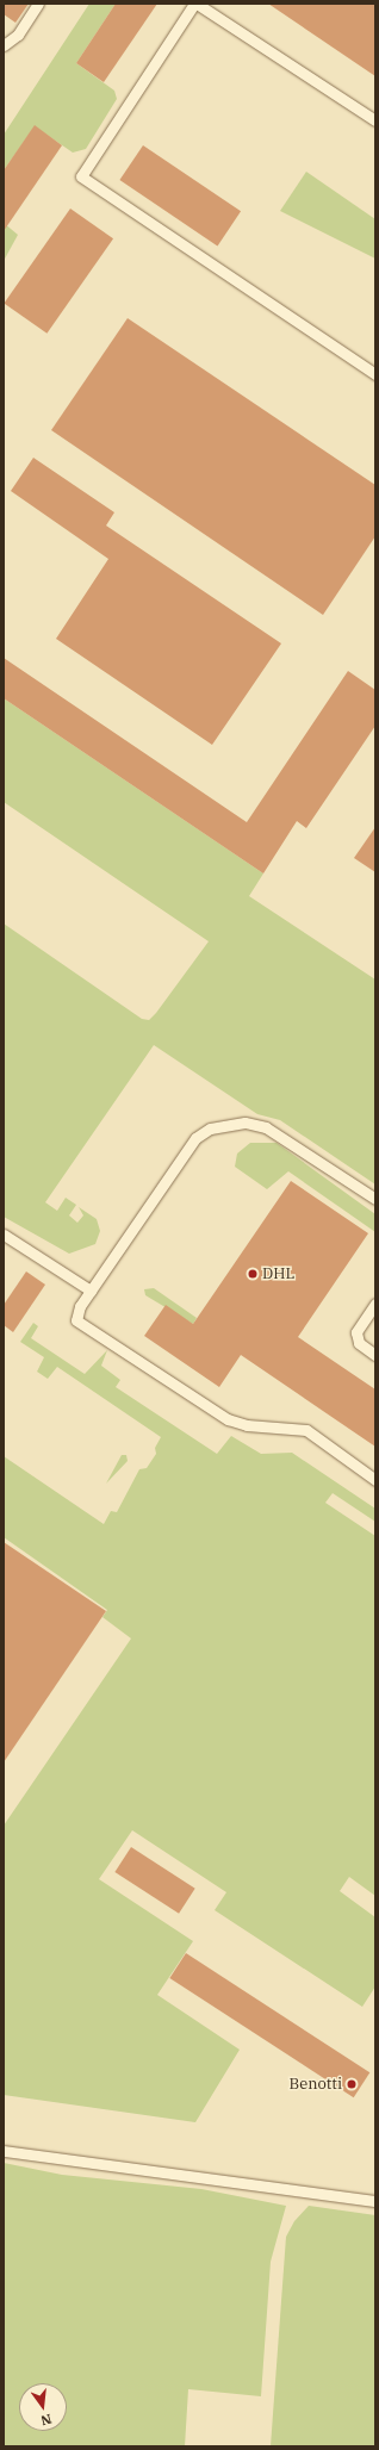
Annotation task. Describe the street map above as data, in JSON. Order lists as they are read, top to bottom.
{
  "places": ["DHL", "Benotti"],
  "north": "bottom"
}
